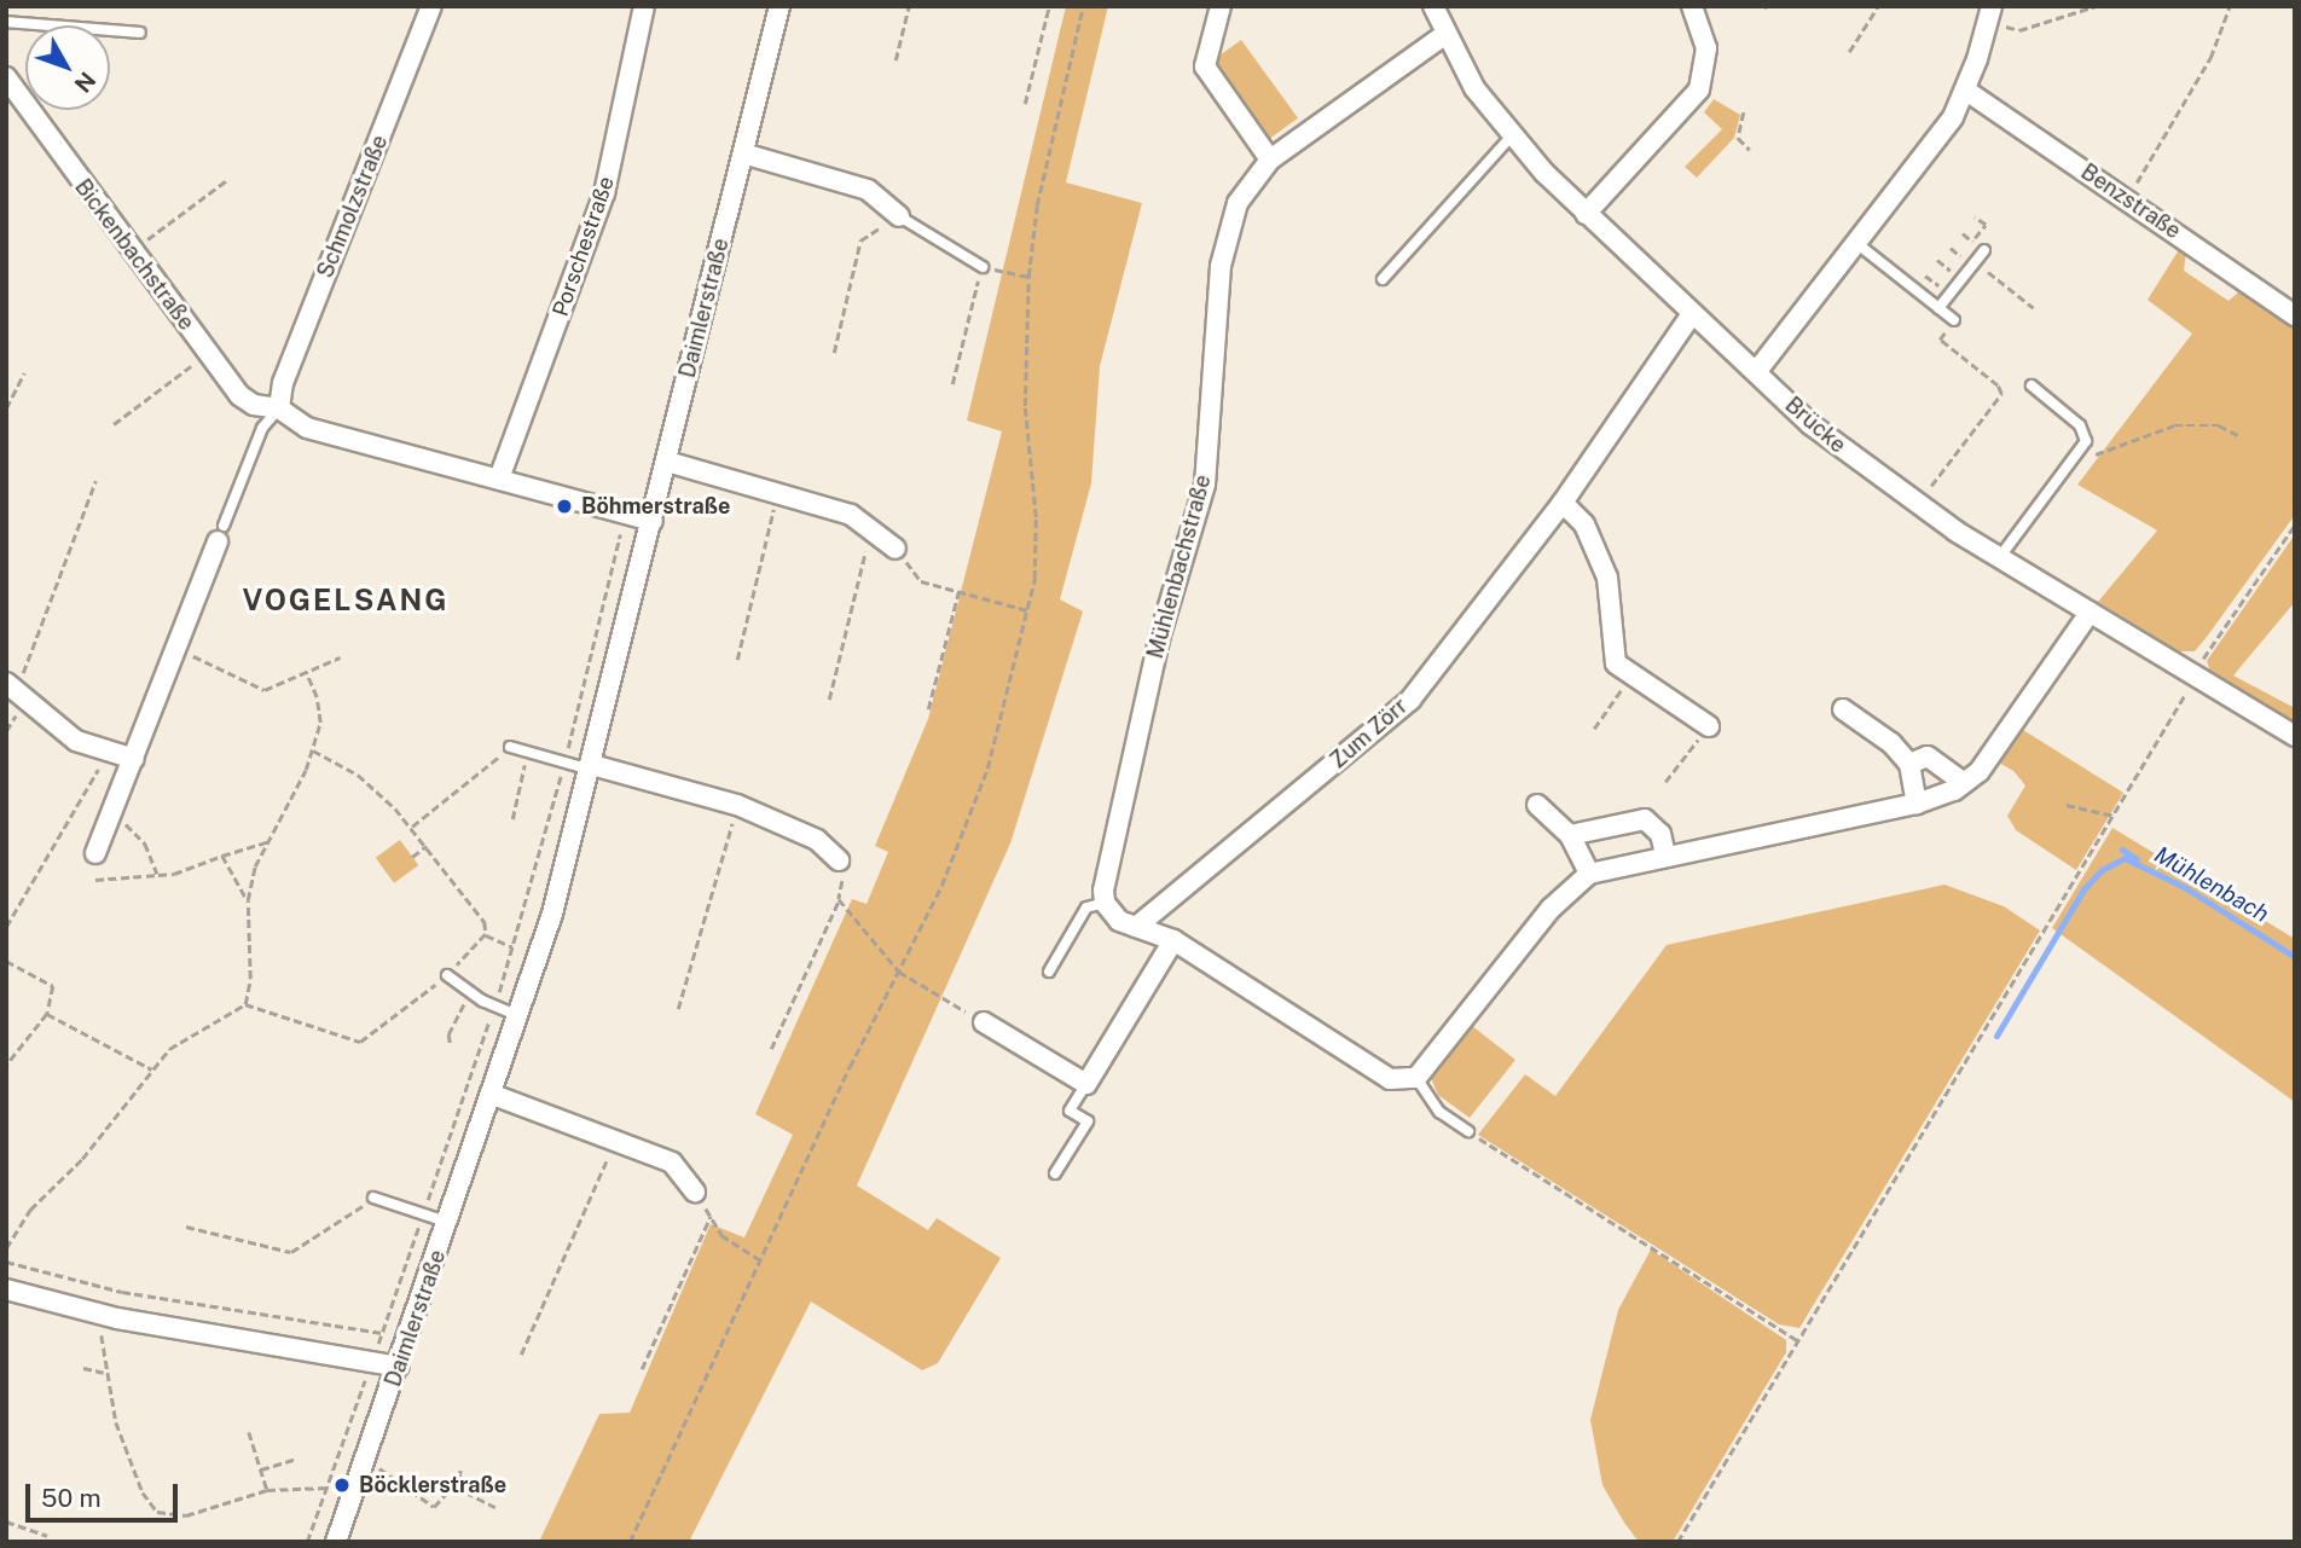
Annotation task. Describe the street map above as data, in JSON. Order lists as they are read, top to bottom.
{
  "streets": {
    "street": [
      "Benzstraße",
      "Schmolzstraße",
      "Porschestraße",
      "Bickenbachstraße",
      "Daimlerstraße",
      "Brücke",
      "Mühlenbachstraße",
      "Zum Zörr"
    ]
  },
  "crossings": [
    ["Schmolzstraße", "Bickenbachstraße"],
    ["Brücke", "Mühlenbachstraße"],
    ["Brücke", "Zum Zörr"]
  ],
  "districts": ["VOGELSANG"],
  "water": ["Mühlenbach"],
  "places": ["Böhmerstraße", "Böcklerstraße"],
  "scale_bar": "50 m",
  "north": "bottom right"
}
